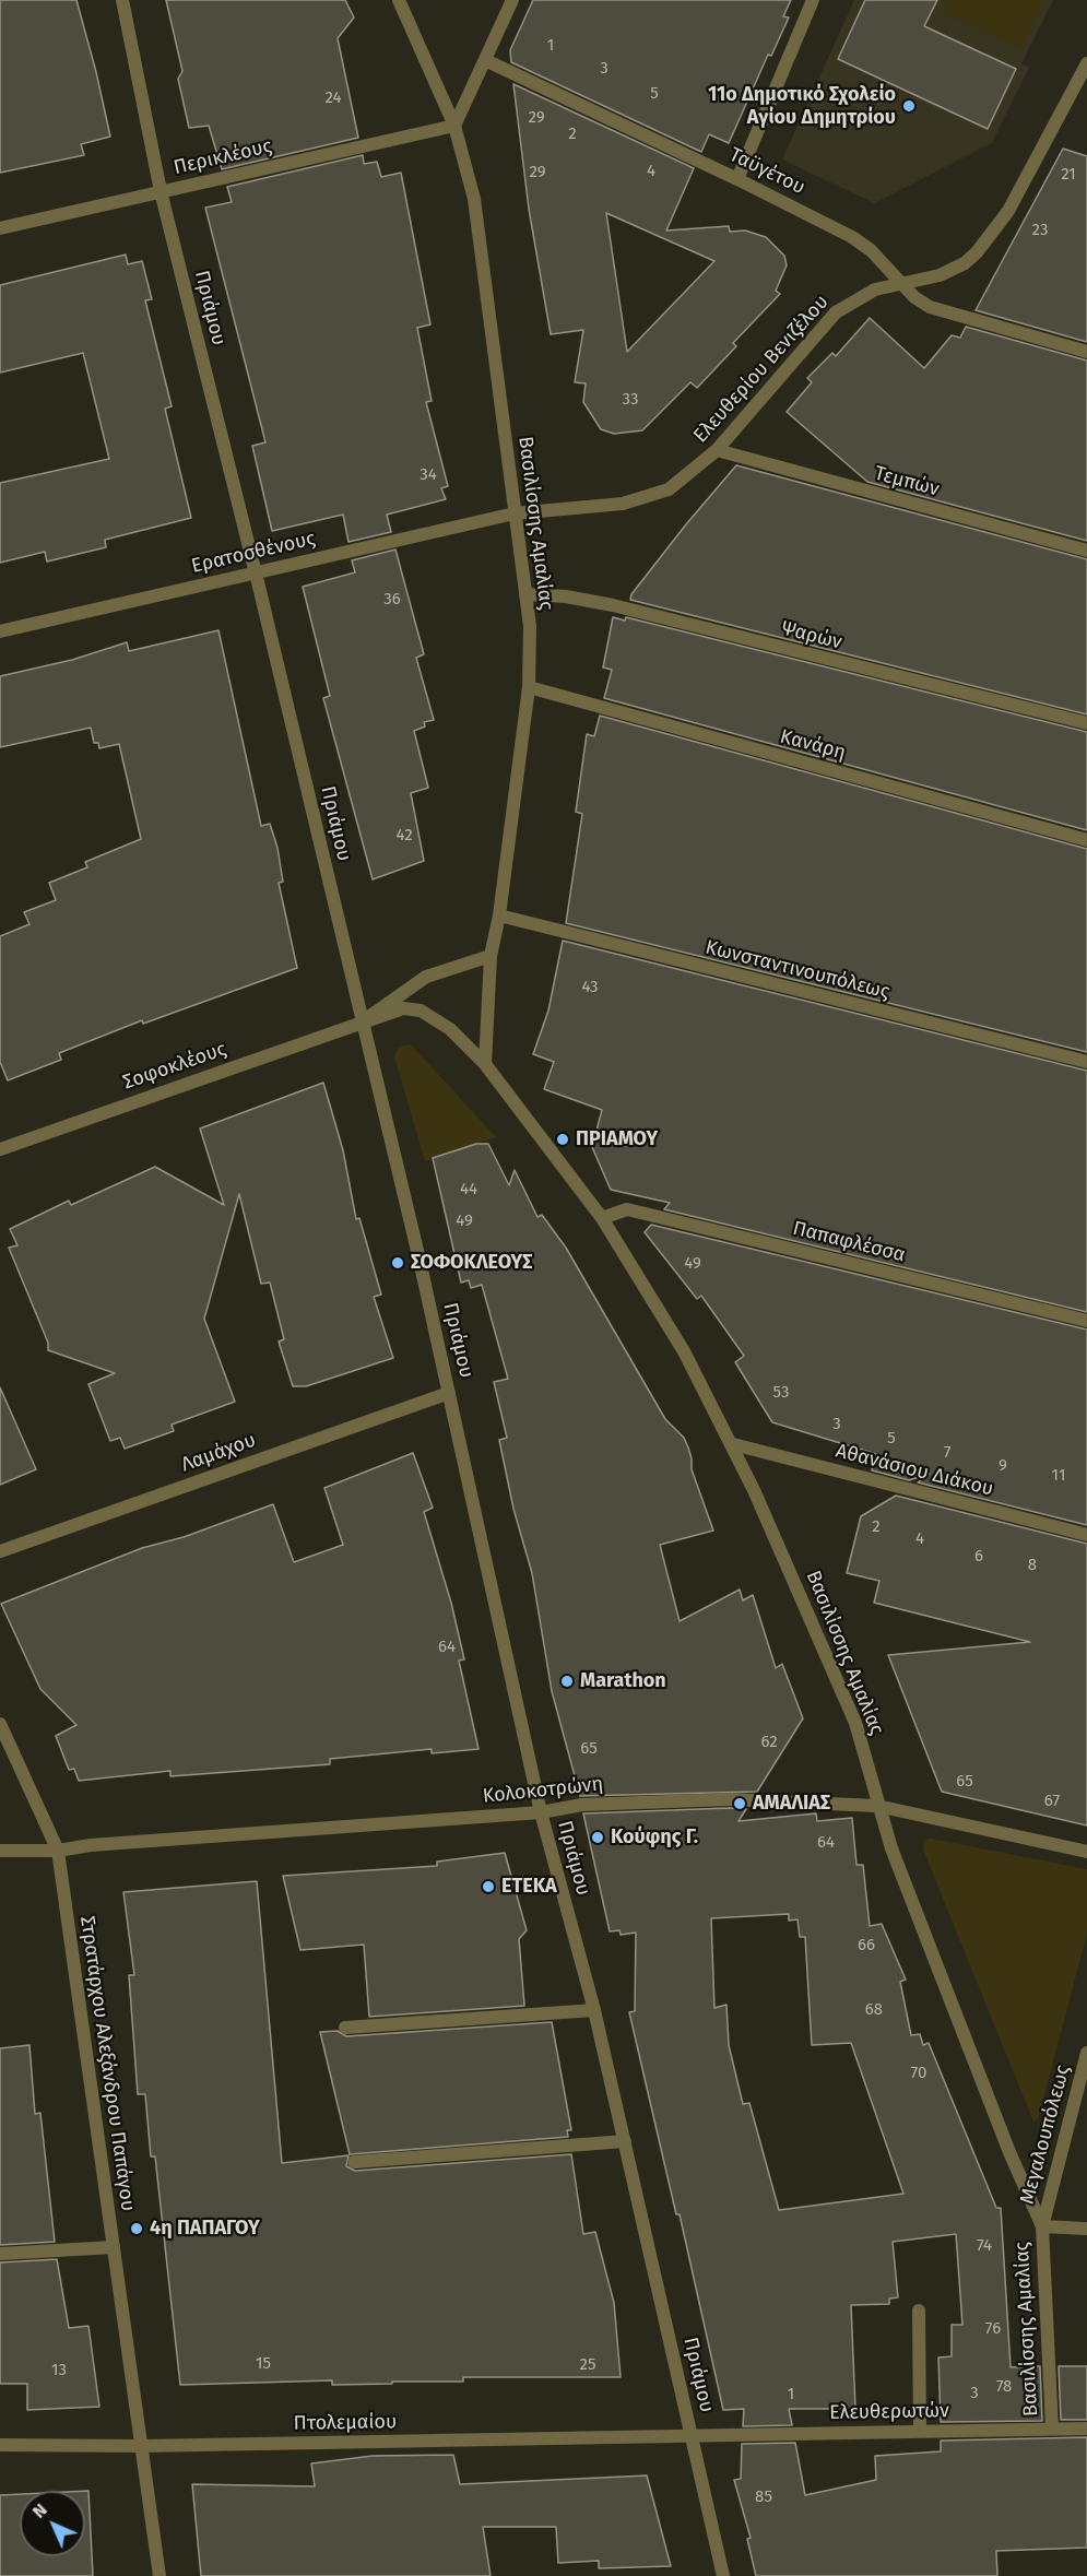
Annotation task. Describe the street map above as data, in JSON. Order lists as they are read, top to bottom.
{
  "streets": {
    "street": [
      "Περικλέους",
      "Ταϋγέτου",
      "Πριάμου",
      "Ελευθερίου Βενιζέλου",
      "Τεμπών",
      "Βασιλίσσης Αμαλίας",
      "Ερατοσθένους",
      "Ψαρών",
      "Κανάρη",
      "Κωνσταντινουπόλεως",
      "Σοφοκλέους",
      "Παπαφλέσσα",
      "Λαμάχου",
      "Αθανάσιου Διάκου",
      "Κολοκοτρώνη",
      "Στρατάρχου Αλεξάνδρου Παπάγου",
      "Μεγαλουπόλεως",
      "Ελευθερωτών",
      "Πτολεμαίου"
    ]
  },
  "crossings": [
    ["Περικλέους", "Πριάμου"],
    ["Περικλέους", "Βασιλίσσης Αμαλίας"],
    ["Ταϋγέτου", "Ελευθερίου Βενιζέλου"],
    ["Πριάμου", "Βασιλίσσης Αμαλίας"],
    ["Πριάμου", "Ερατοσθένους"],
    ["Πριάμου", "Σοφοκλέους"],
    ["Πριάμου", "Λαμάχου"],
    ["Πριάμου", "Κολοκοτρώνη"],
    ["Πριάμου", "Ελευθερωτών"],
    ["Πριάμου", "Πτολεμαίου"],
    ["Ελευθερίου Βενιζέλου", "Τεμπών"],
    ["Ελευθερίου Βενιζέλου", "Βασιλίσσης Αμαλίας"],
    ["Ελευθερίου Βενιζέλου", "Ερατοσθένους"],
    ["Βασιλίσσης Αμαλίας", "Ερατοσθένους"],
    ["Βασιλίσσης Αμαλίας", "Ψαρών"],
    ["Βασιλίσσης Αμαλίας", "Κανάρη"],
    ["Βασιλίσσης Αμαλίας", "Κωνσταντινουπόλεως"],
    ["Βασιλίσσης Αμαλίας", "Σοφοκλέους"],
    ["Βασιλίσσης Αμαλίας", "Παπαφλέσσα"],
    ["Βασιλίσσης Αμαλίας", "Αθανάσιου Διάκου"],
    ["Βασιλίσσης Αμαλίας", "Κολοκοτρώνη"],
    ["Βασιλίσσης Αμαλίας", "Μεγαλουπόλεως"],
    ["Βασιλίσσης Αμαλίας", "Ελευθερωτών"],
    ["Κολοκοτρώνη", "Στρατάρχου Αλεξάνδρου Παπάγου"],
    ["Στρατάρχου Αλεξάνδρου Παπάγου", "Πτολεμαίου"],
    ["Ελευθερωτών", "Πτολεμαίου"]
  ],
  "places": [
    "11ο Δημοτικό Σχολείο Αγίου Δημητρίου",
    "ΠΡΙΑΜΟΥ",
    "ΣΟΦΟΚΛΕΟΥΣ",
    "Marathon",
    "ΑΜΑΛΙΑΣ",
    "Κούφης Γ.",
    "ΕΤΕΚΑ",
    "4η ΠΑΠΑΓΟΥ"
  ],
  "house_numbers": [
    "1",
    "3",
    "5",
    "24",
    "29",
    "2",
    "4",
    "29",
    "21",
    "23",
    "33",
    "34",
    "36",
    "42",
    "43",
    "44",
    "49",
    "49",
    "53",
    "3",
    "5",
    "7",
    "9",
    "11",
    "2",
    "4",
    "6",
    "8",
    "64",
    "62",
    "65",
    "65",
    "67",
    "64",
    "66",
    "68",
    "70",
    "74",
    "76",
    "15",
    "25",
    "13",
    "78",
    "3",
    "1",
    "85"
  ],
  "north": "top left"
}
